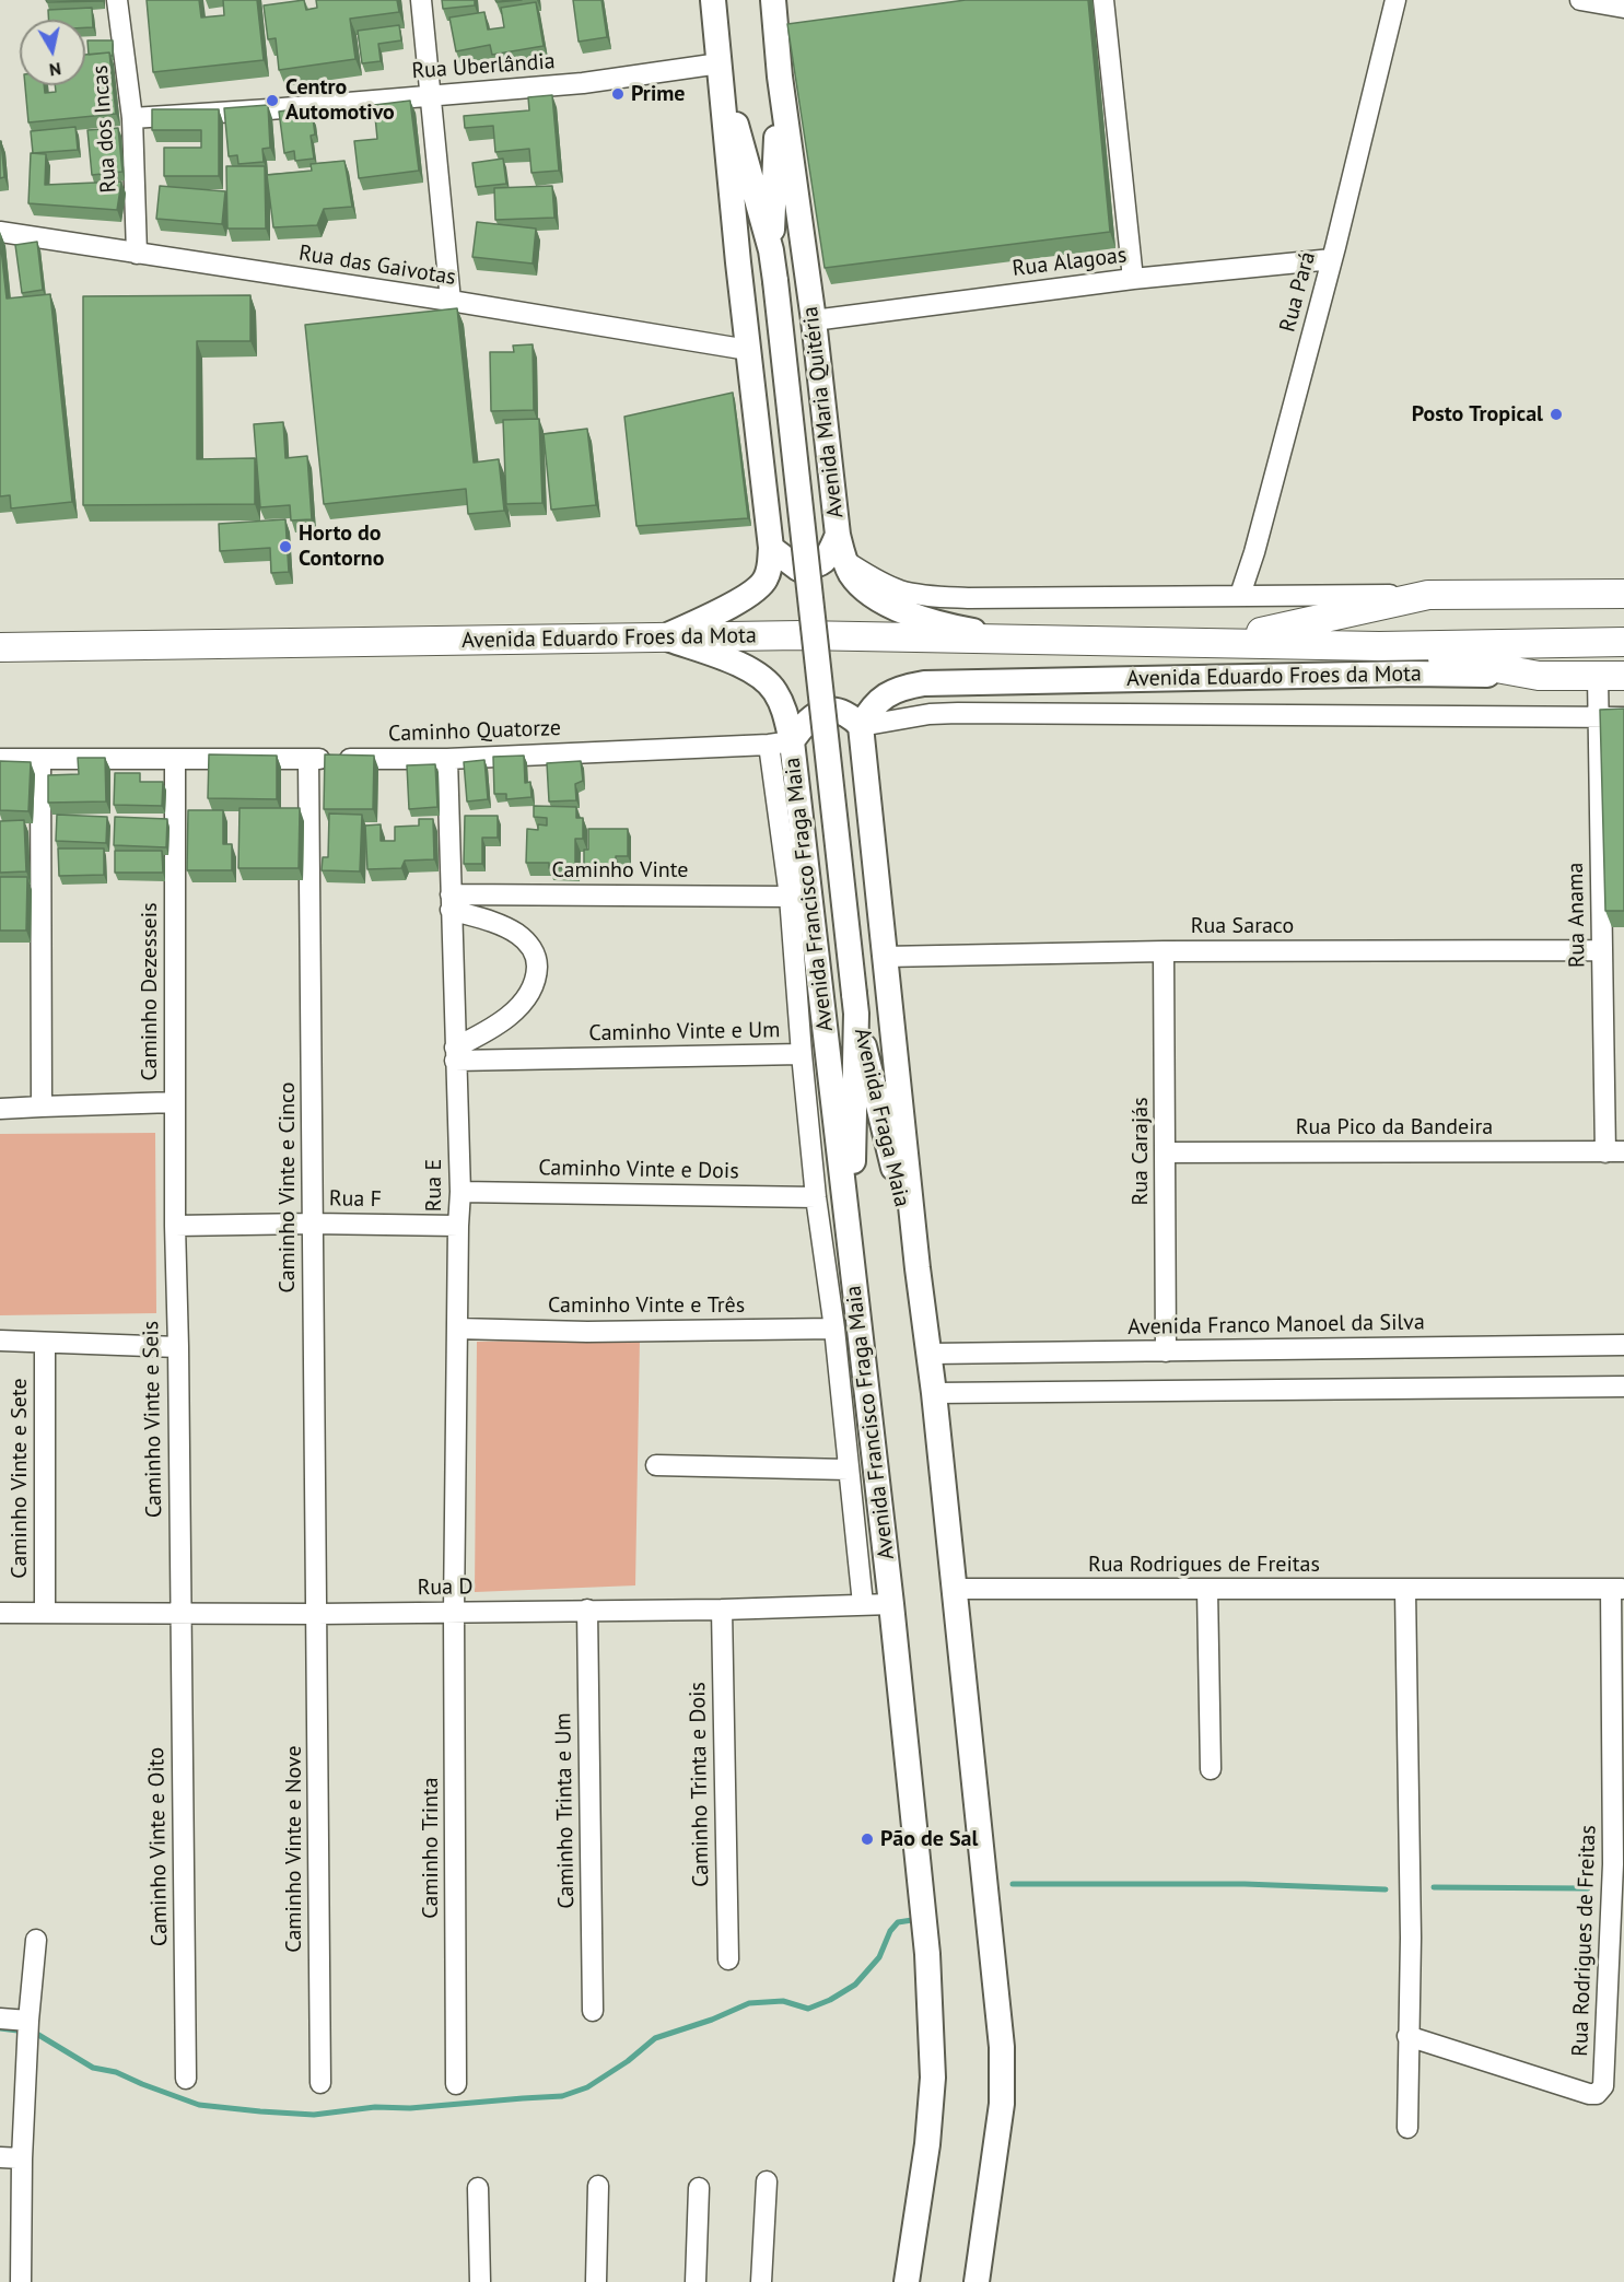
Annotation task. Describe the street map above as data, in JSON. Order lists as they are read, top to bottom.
{
  "streets": {
    "highway": ["Avenida Eduardo Froes da Mota"],
    "main road": ["Avenida Maria Quitéria", "Avenida Francisco Fraga Maia", "Avenida Fraga Maia"],
    "street": [
      "Rua Uberlândia",
      "Rua dos Incas",
      "Rua Alagoas",
      "Rua das Gaivotas",
      "Rua Pará",
      "Caminho Quatorze",
      "Caminho Vinte",
      "Rua Anama",
      "Rua Saraco",
      "Caminho Dezesseis",
      "Caminho Vinte e Um",
      "Rua Pico da Bandeira",
      "Rua Carajás",
      "Caminho Vinte e Dois",
      "Rua E",
      "Caminho Vinte e Cinco",
      "Rua F",
      "Caminho Vinte e Três",
      "Avenida Franco Manoel da Silva",
      "Caminho Vinte e Seis",
      "Caminho Vinte e Sete",
      "Rua Rodrigues de Freitas",
      "Rua D",
      "Caminho Trinta e Dois",
      "Caminho Trinta e Um",
      "Caminho Vinte e Oito",
      "Caminho Trinta",
      "Caminho Vinte e Nove"
    ]
  },
  "crossings": [
    ["Rua Uberlândia", "Rua dos Incas"],
    ["Rua dos Incas", "Rua das Gaivotas"],
    ["Rua Alagoas", "Rua Pará"],
    ["Rua Alagoas", "Avenida Maria Quitéria"],
    ["Avenida Maria Quitéria", "Avenida Eduardo Froes da Mota"],
    ["Avenida Eduardo Froes da Mota", "Avenida Francisco Fraga Maia"],
    ["Avenida Eduardo Froes da Mota", "Rua Anama"],
    ["Caminho Quatorze", "Avenida Francisco Fraga Maia"],
    ["Caminho Quatorze", "Caminho Dezesseis"],
    ["Caminho Quatorze", "Caminho Vinte e Um"],
    ["Caminho Quatorze", "Rua E"],
    ["Caminho Quatorze", "Caminho Vinte e Cinco"],
    ["Caminho Vinte", "Caminho Vinte e Um"],
    ["Caminho Vinte", "Rua E"],
    ["Avenida Francisco Fraga Maia", "Caminho Vinte e Um"],
    ["Avenida Francisco Fraga Maia", "Avenida Fraga Maia"],
    ["Avenida Francisco Fraga Maia", "Rua D"],
    ["Rua Anama", "Rua Saraco"],
    ["Rua Anama", "Rua Pico da Bandeira"],
    ["Rua Saraco", "Rua Carajás"],
    ["Caminho Dezesseis", "Rua F"],
    ["Caminho Dezesseis", "Caminho Vinte e Seis"],
    ["Caminho Vinte e Um", "Rua E"],
    ["Rua Pico da Bandeira", "Rua Carajás"],
    ["Rua Carajás", "Avenida Franco Manoel da Silva"],
    ["Caminho Vinte e Dois", "Rua E"],
    ["Rua E", "Rua F"],
    ["Rua E", "Caminho Vinte e Três"],
    ["Rua E", "Rua D"],
    ["Rua E", "Caminho Trinta"],
    ["Caminho Vinte e Cinco", "Rua F"],
    ["Caminho Vinte e Cinco", "Rua D"],
    ["Caminho Vinte e Cinco", "Caminho Vinte e Nove"],
    ["Rua F", "Caminho Vinte e Seis"],
    ["Caminho Vinte e Seis", "Rua D"],
    ["Caminho Vinte e Seis", "Caminho Vinte e Oito"],
    ["Caminho Vinte e Sete", "Rua D"],
    ["Rua D", "Caminho Trinta e Dois"],
    ["Rua D", "Caminho Trinta e Um"],
    ["Rua D", "Caminho Vinte e Oito"],
    ["Rua D", "Caminho Trinta"],
    ["Rua D", "Caminho Vinte e Nove"]
  ],
  "places": [
    "Prime",
    "Centro Automotivo",
    "Posto Tropical",
    "Horto do Contorno",
    "Pão de Sal"
  ],
  "north": "bottom"
}
